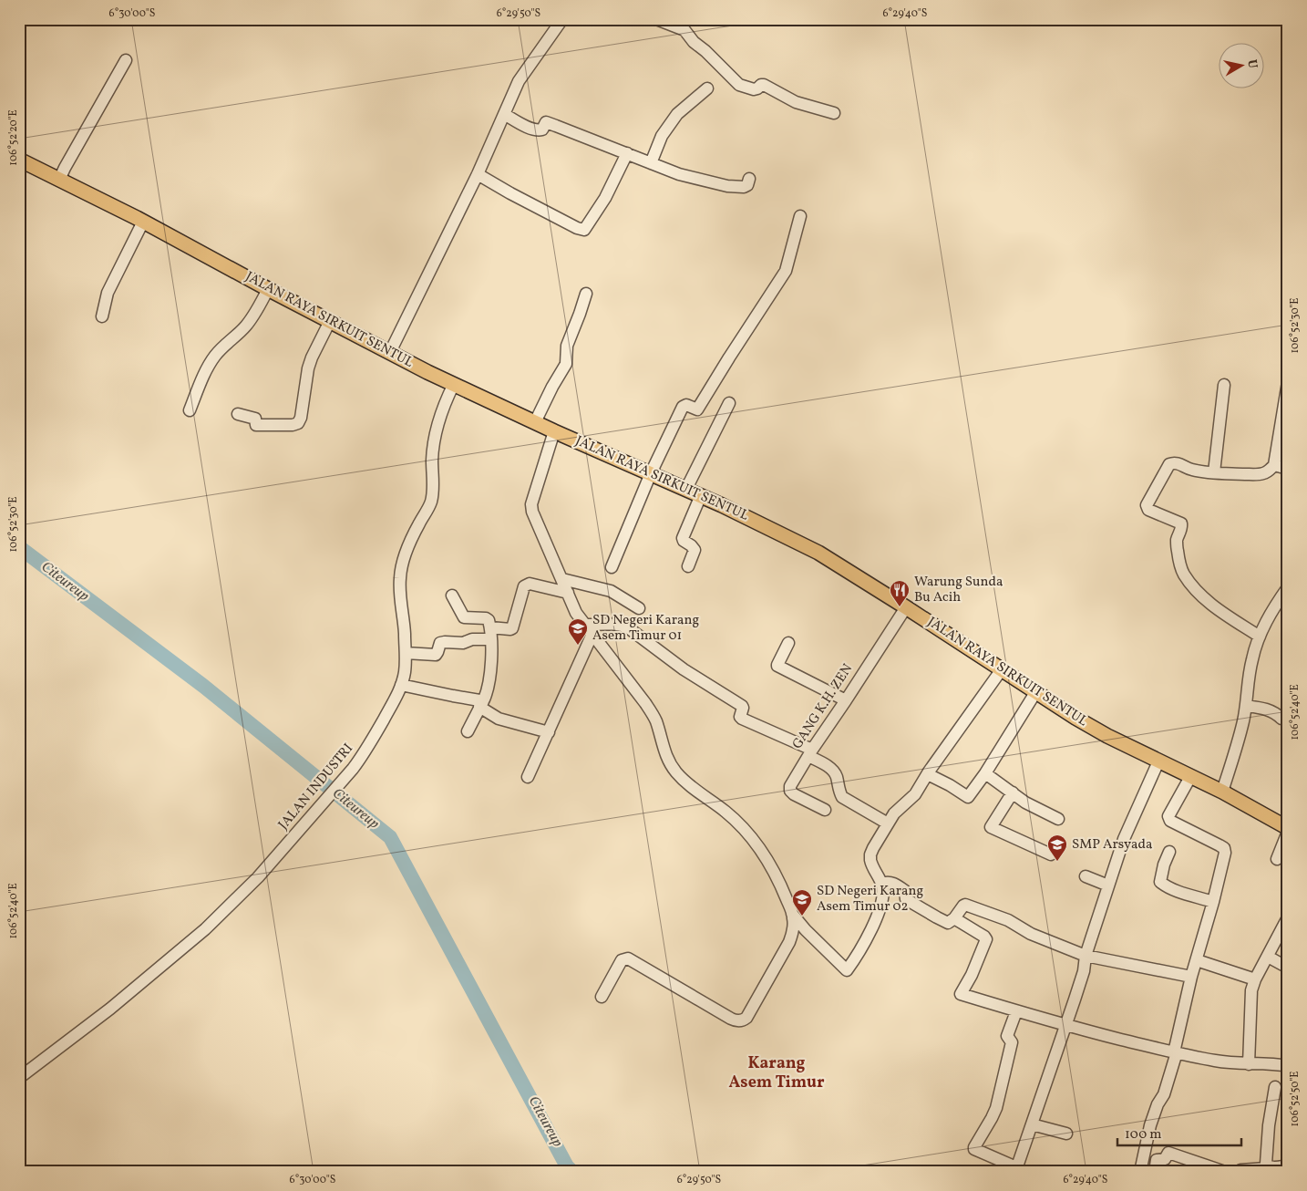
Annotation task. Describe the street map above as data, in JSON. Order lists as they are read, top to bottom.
{
  "streets": {
    "main road": ["JALAN RAYA SIRKUIT SENTUL"],
    "street": ["GANG K.H. ZEN", "JALAN INDUSTRI"]
  },
  "crossings": [
    ["JALAN RAYA SIRKUIT SENTUL", "GANG K.H. ZEN"],
    ["JALAN RAYA SIRKUIT SENTUL", "JALAN INDUSTRI"]
  ],
  "districts": ["Karang Asem Timur"],
  "water": ["Citeureup"],
  "places": {
    "restaurant": ["Warung Sunda Bu Acih"],
    "school or university": ["SD Negeri Karang Asem Timur 01", "SMP Arsyada", "SD Negeri Karang Asem Timur 02"]
  },
  "scale_bar": "100 m",
  "north": "right",
  "coordinates": [
    "6°30'00\"S",
    "6°29'50\"S",
    "6°29'40\"S",
    "106°52'20\"E",
    "106°52'30\"E",
    "106°52'40\"E",
    "106°52'50\"E"
  ]
}
